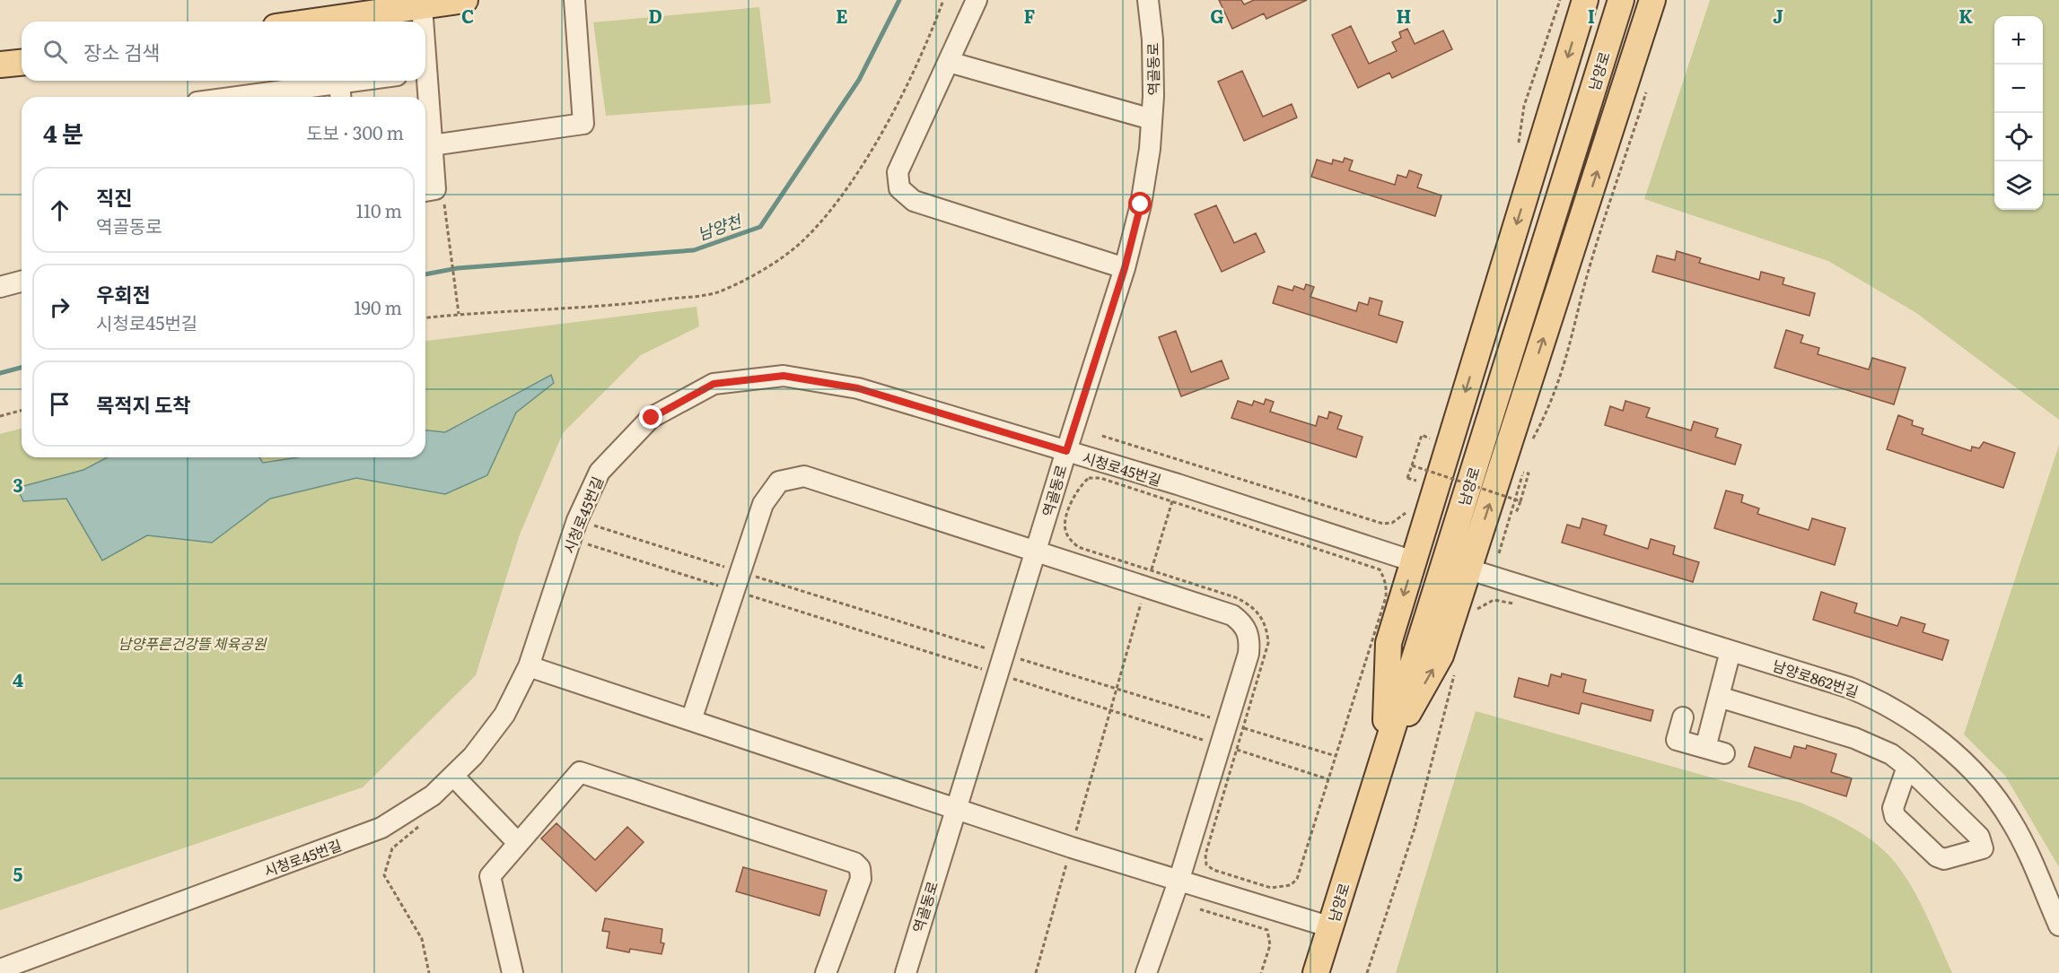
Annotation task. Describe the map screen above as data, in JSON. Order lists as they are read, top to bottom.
{
  "streets": {
    "main road": ["남양로"],
    "street": ["역골동로", "시청로45번길", "남양로862번길"]
  },
  "crossings": [
    ["역골동로", "시청로45번길"]
  ],
  "water": ["남양천"],
  "parks": ["남양푸른건강뜰 체육공원"],
  "page": {
    "map_buttons": ["+", "−"],
    "search": "장소 검색",
    "heading": ["4 분", "도보 · 300 m"],
    "list": [
      ["직진", "역골동로", "110 m"],
      ["우회전", "시청로45번길", "190 m"],
      "목적지 도착"
    ]
  },
  "grid": {
    "columns": [
      "C",
      "D",
      "E",
      "F",
      "G",
      "H",
      "I",
      "J",
      "K"
    ],
    "rows": ["3", "4", "5"]
  }
}
